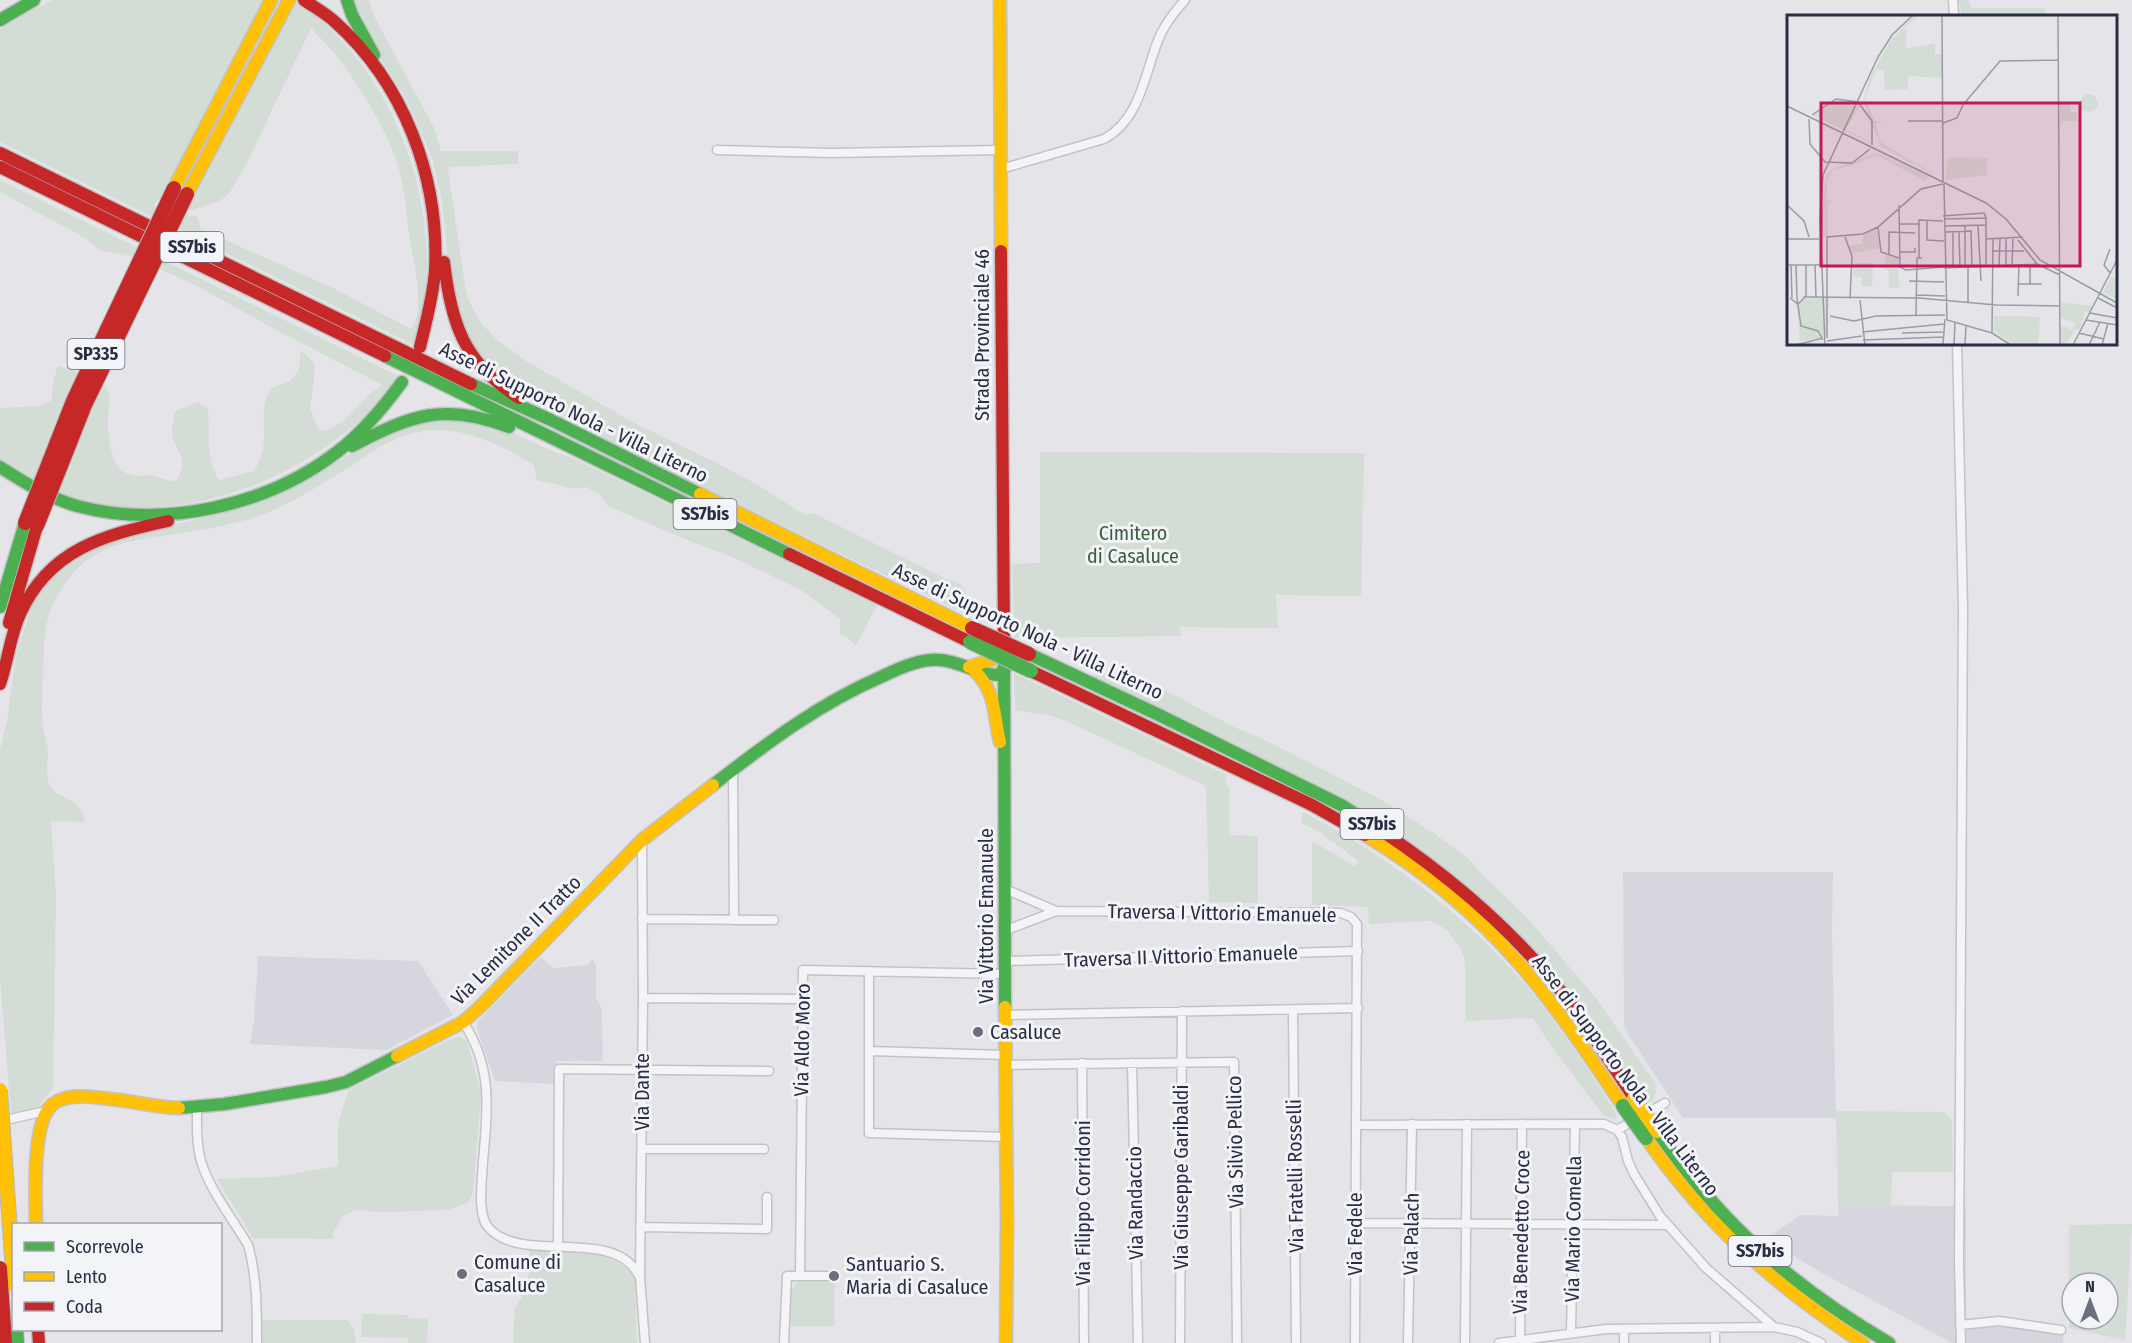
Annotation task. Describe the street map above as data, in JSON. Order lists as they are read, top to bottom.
{
  "streets": {
    "main road": [
      "SS7bis",
      "Strada Provinciale 46",
      "SP335",
      "Asse di Supporto Nola - Villa Literno",
      "Via Vittorio Emanuele",
      "Via Lemitone II Tratto"
    ],
    "street": [
      "Traversa I Vittorio Emanuele",
      "Traversa II Vittorio Emanuele",
      "Via Aldo Moro",
      "Via Dante",
      "Via Silvio Pellico",
      "Via Fratelli Rosselli",
      "Via Giuseppe Garibaldi",
      "Via Filippo Corridoni",
      "Via Randaccio",
      "Via Mario Comella",
      "Via Benedetto Croce",
      "Via Fedele",
      "Via Palach"
    ]
  },
  "crossings": [
    ["Strada Provinciale 46", "Via Vittorio Emanuele"],
    ["Strada Provinciale 46", "Via Lemitone II Tratto"],
    ["Traversa I Vittorio Emanuele", "Via Vittorio Emanuele"],
    ["Traversa I Vittorio Emanuele", "Traversa II Vittorio Emanuele"],
    ["Traversa I Vittorio Emanuele", "Via Fedele"],
    ["Via Vittorio Emanuele", "Via Lemitone II Tratto"],
    ["Via Vittorio Emanuele", "Traversa II Vittorio Emanuele"],
    ["Via Vittorio Emanuele", "Via Aldo Moro"],
    ["Via Vittorio Emanuele", "Via Silvio Pellico"],
    ["Via Lemitone II Tratto", "Via Dante"],
    ["Traversa II Vittorio Emanuele", "Via Aldo Moro"],
    ["Traversa II Vittorio Emanuele", "Via Fedele"],
    ["Via Silvio Pellico", "Via Giuseppe Garibaldi"],
    ["Via Silvio Pellico", "Via Filippo Corridoni"],
    ["Via Silvio Pellico", "Via Randaccio"]
  ],
  "parks": ["Cimitero di Casaluce"],
  "places": ["Casaluce", "Comune di Casaluce", "Santuario S. Maria di Casaluce"],
  "legend": ["Scorrevole", "Lento", "Coda"],
  "north": "top"
}
